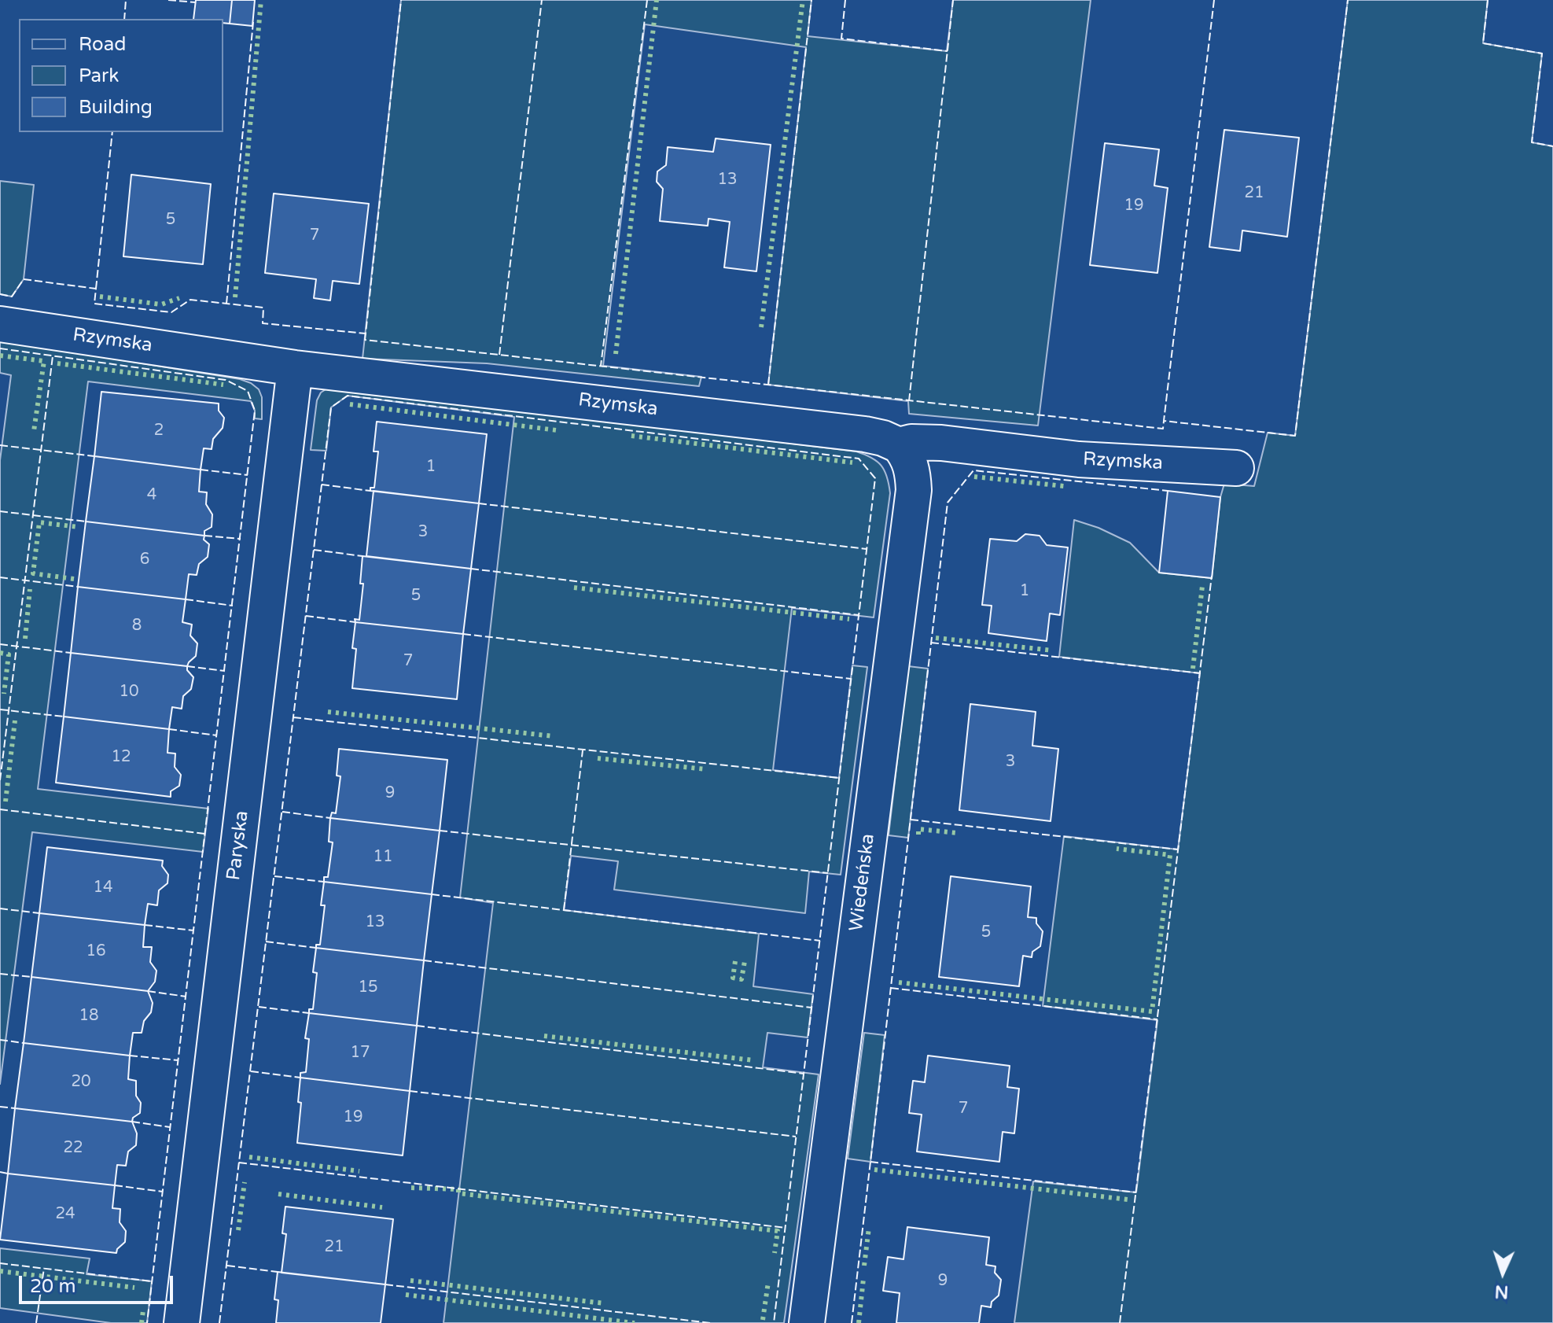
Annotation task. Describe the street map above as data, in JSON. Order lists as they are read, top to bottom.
{
  "streets": {
    "street": ["Rzymska", "Paryska", "Wiedeńska"]
  },
  "crossings": [
    ["Rzymska", "Paryska"],
    ["Rzymska", "Wiedeńska"]
  ],
  "house_numbers": [
    "13",
    "21",
    "19",
    "5",
    "7",
    "2",
    "1",
    "4",
    "3",
    "6",
    "1",
    "5",
    "8",
    "7",
    "10",
    "12",
    "3",
    "9",
    "11",
    "14",
    "13",
    "5",
    "16",
    "15",
    "18",
    "17",
    "20",
    "7",
    "19",
    "22",
    "24",
    "21",
    "9"
  ],
  "legend": ["Road", "Park", "Building"],
  "scale_bar": "20 m",
  "north": "bottom"
}
